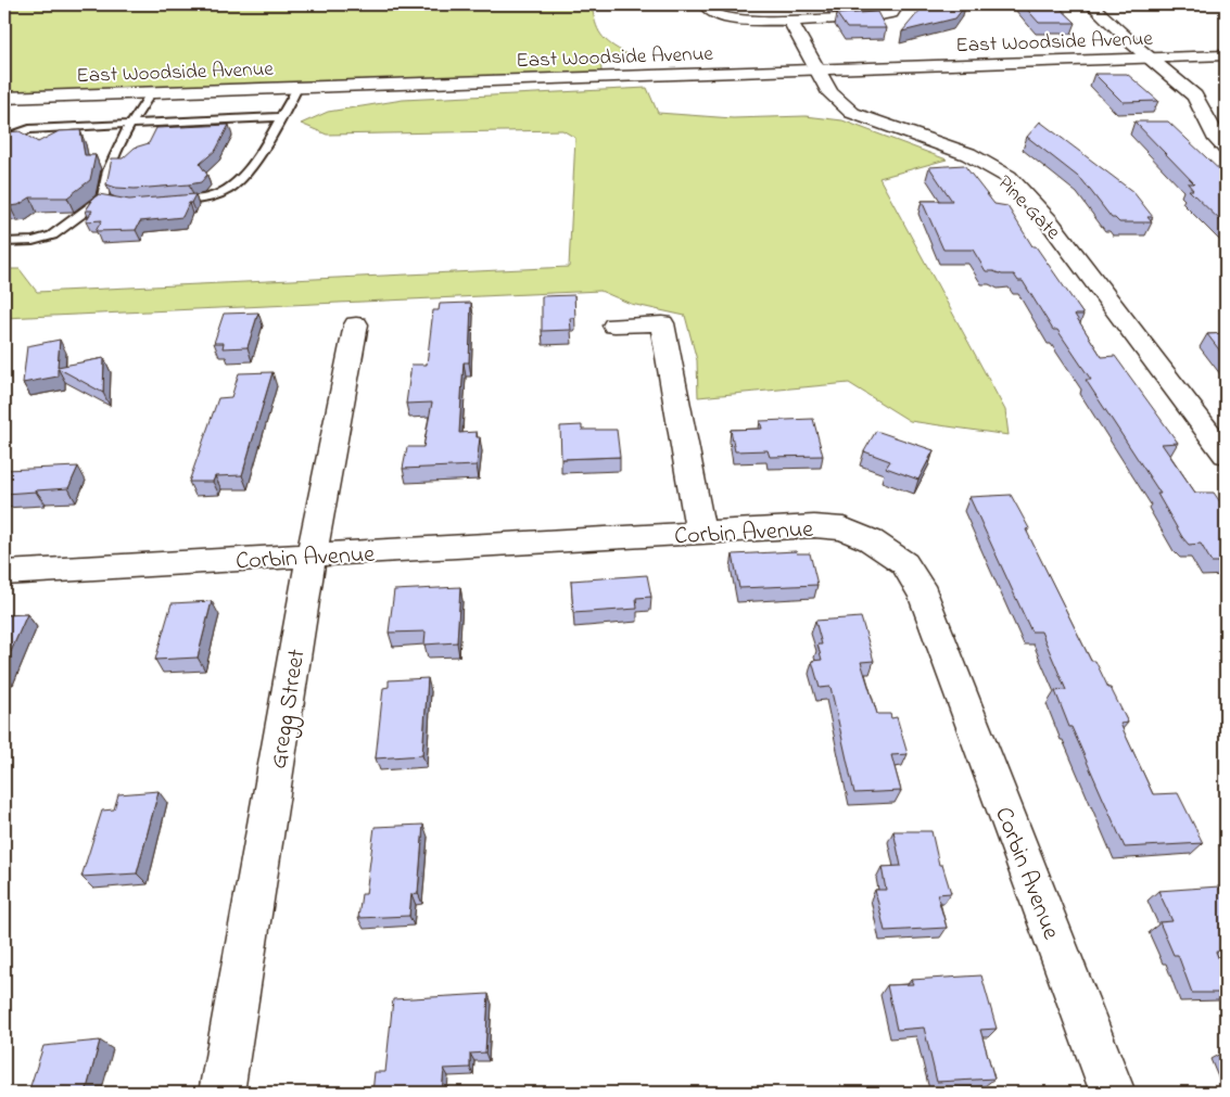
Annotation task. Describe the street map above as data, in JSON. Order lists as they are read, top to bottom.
{
  "streets": {
    "street": [
      "East Woodside Avenue",
      "Pine Gate",
      "Corbin Avenue",
      "Gregg Street"
    ]
  },
  "crossings": [
    ["East Woodside Avenue", "Pine Gate"],
    ["Corbin Avenue", "Gregg Street"]
  ]
}
